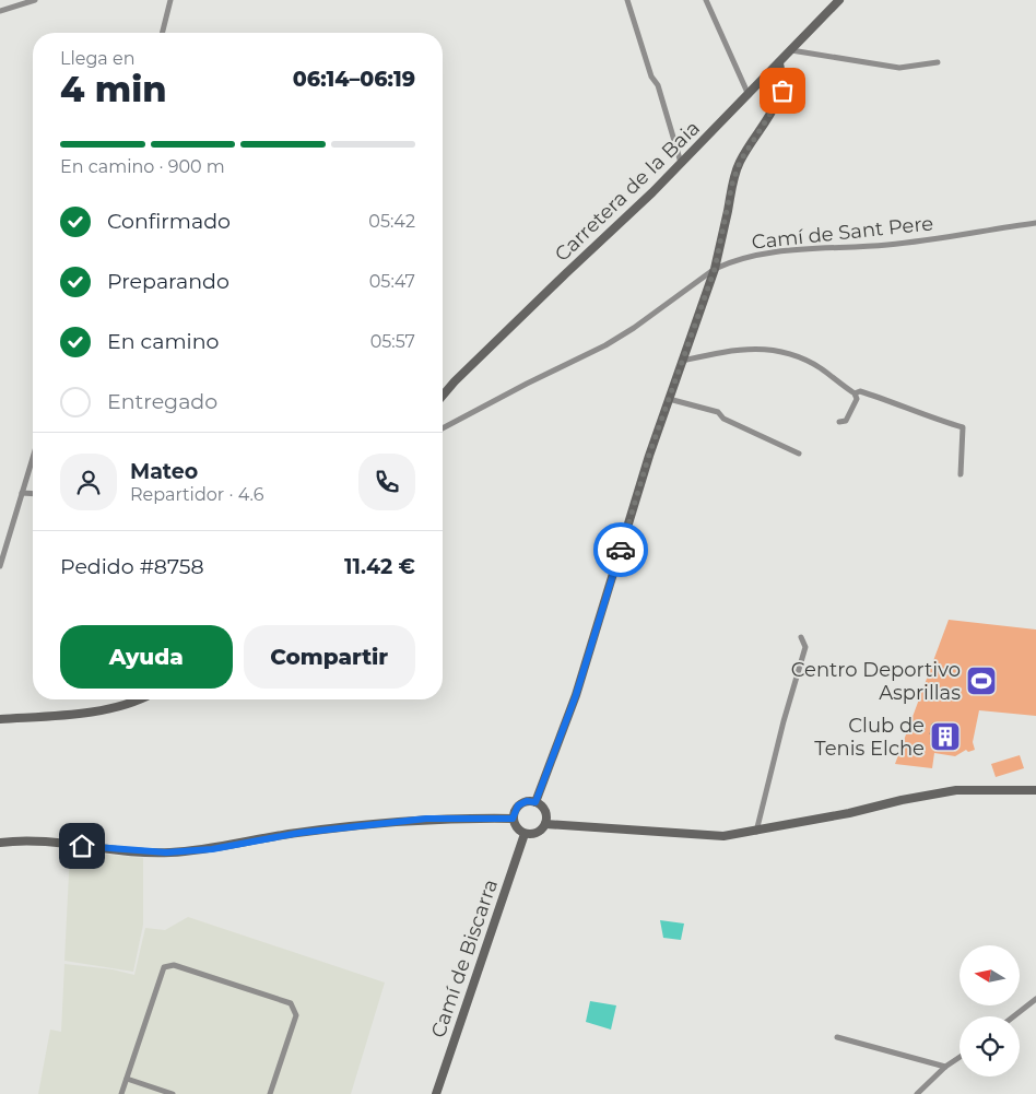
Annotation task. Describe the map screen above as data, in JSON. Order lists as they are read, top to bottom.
{
  "streets": {
    "main road": ["Carretera de la Baia", "Camí de Biscarra"],
    "street": ["Camí de Sant Pere"]
  },
  "places": {
    "sports": ["Centro Deportivo Asprillas"],
    "building": ["Club de Tenis Elche"]
  },
  "north": "left",
  "page": {
    "heading": ["4 min", "Llega en", "06:14–06:19"],
    "panel": [
      "Mateo",
      "Repartidor · 4.6",
      "Pedido #8758",
      "11.42 €"
    ],
    "bar": "En camino · 900 m",
    "list": [
      ["Confirmado", "05:42"],
      ["Preparando", "05:47"],
      ["En camino", "05:57"],
      "Entregado"
    ],
    "buttons": ["Ayuda", "Compartir"]
  }
}
